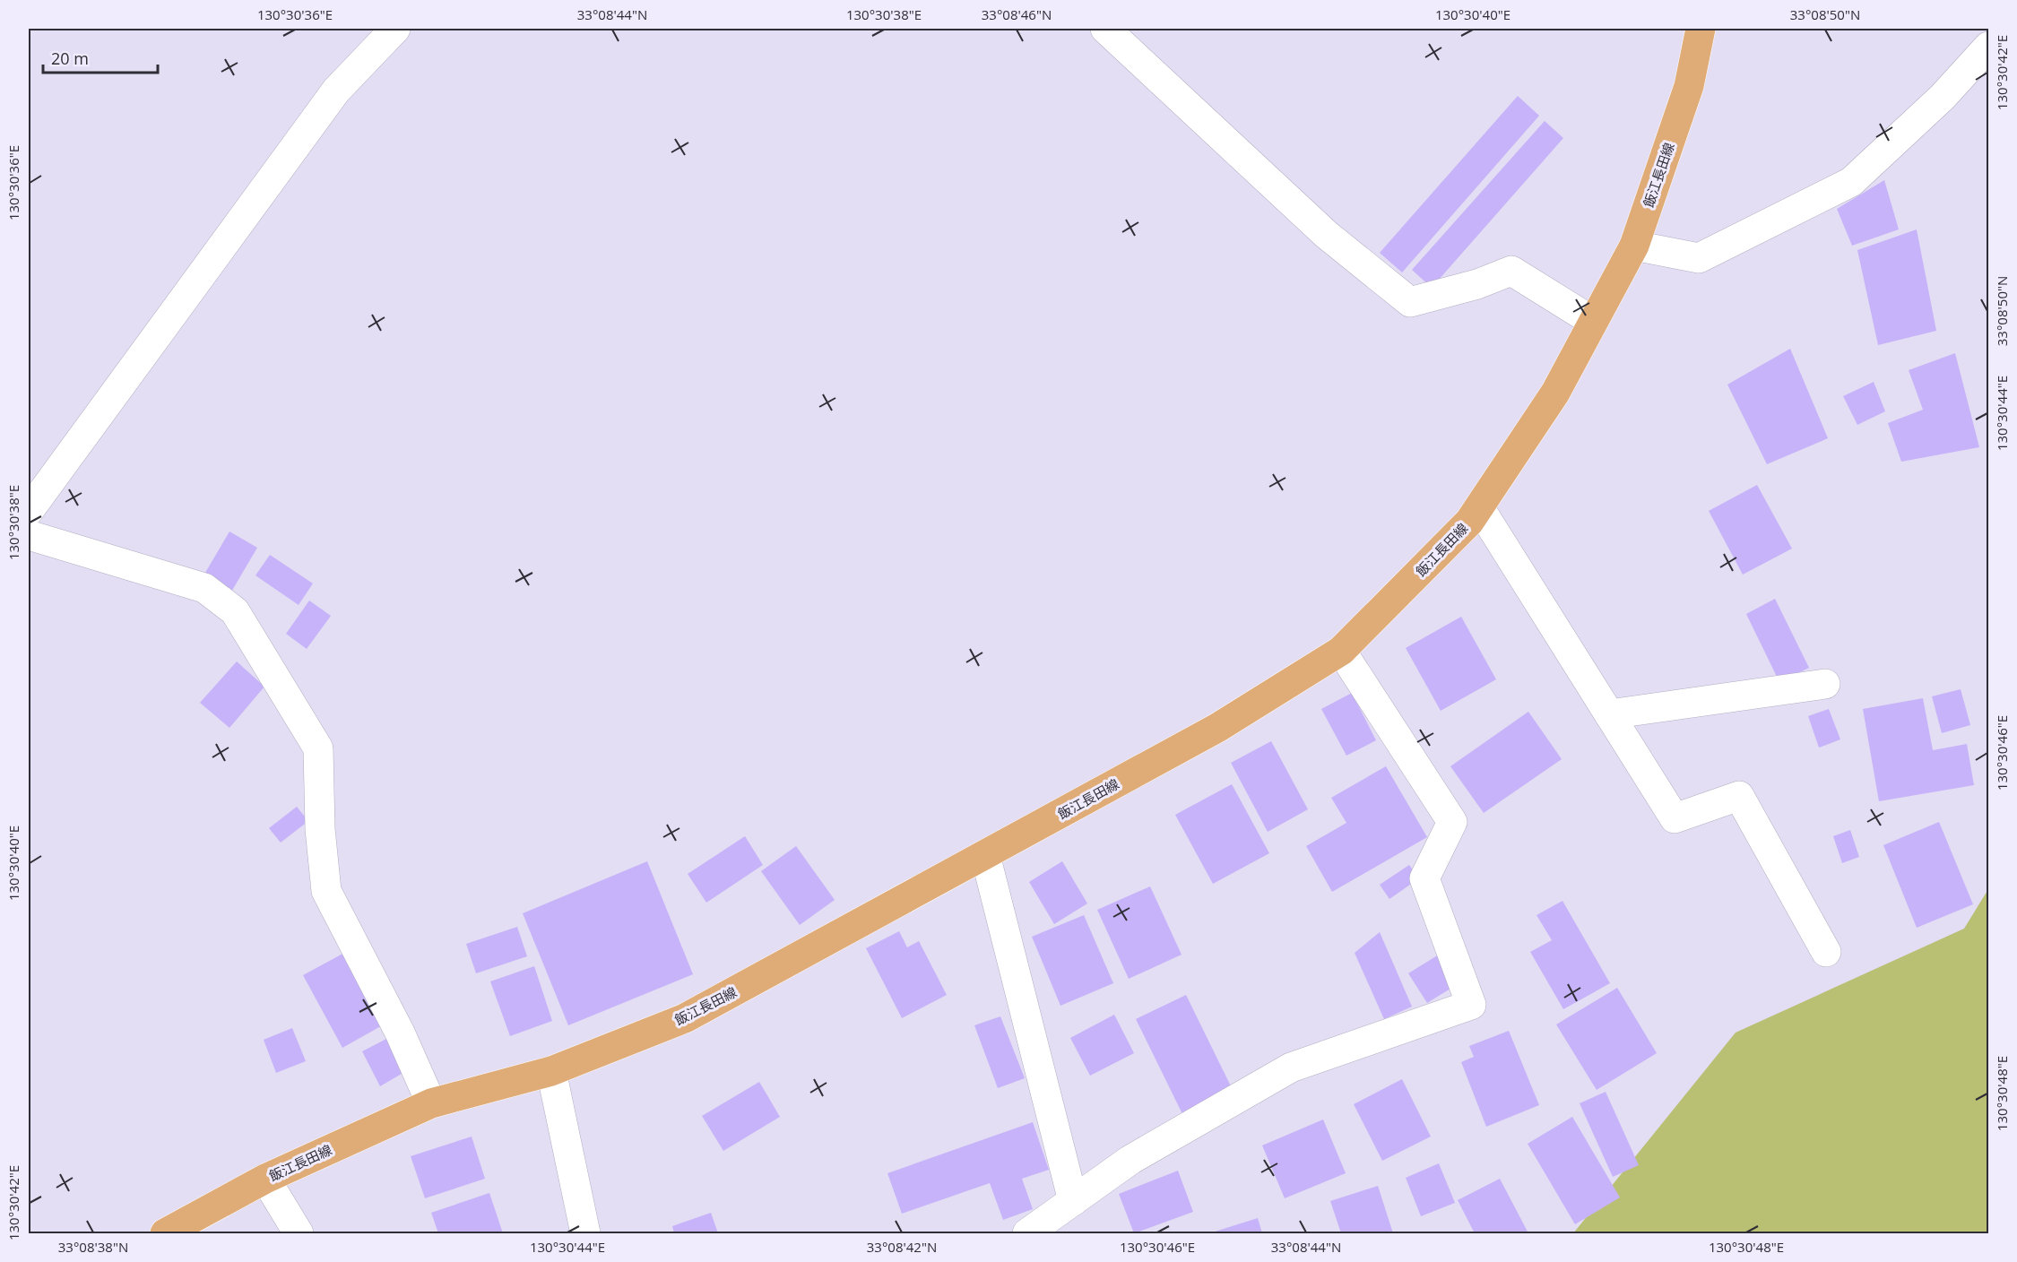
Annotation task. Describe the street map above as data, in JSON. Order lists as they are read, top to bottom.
{
  "streets": {
    "main road": ["飯江長田線"]
  },
  "scale_bar": "20 m",
  "coordinates": [
    "130°30'36\"E",
    "33°08'44\"N",
    "130°30'38\"E",
    "33°08'46\"N",
    "130°30'40\"E",
    "33°08'50\"N",
    "130°30'42\"E",
    "130°30'44\"E",
    "130°30'46\"E",
    "130°30'48\"E",
    "33°08'38\"N",
    "33°08'42\"N"
  ]
}
